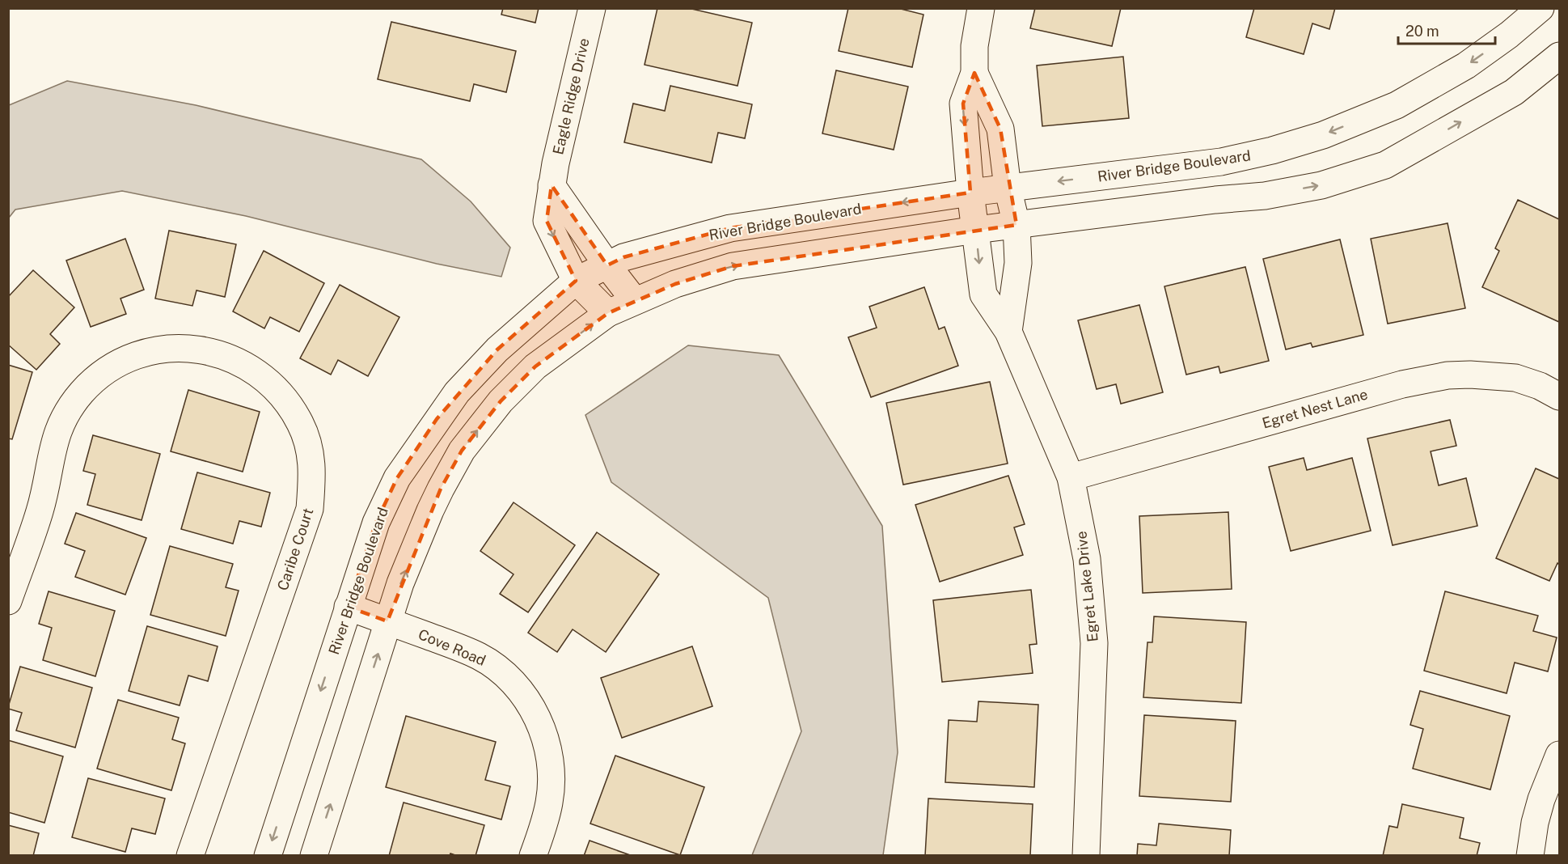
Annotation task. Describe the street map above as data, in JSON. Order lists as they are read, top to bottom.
{
  "streets": {
    "street": [
      "Eagle Ridge Drive",
      "River Bridge Boulevard",
      "Egret Nest Lane",
      "Caribe Court",
      "Egret Lake Drive",
      "Cove Road"
    ]
  },
  "crossings": [
    ["Eagle Ridge Drive", "River Bridge Boulevard"],
    ["River Bridge Boulevard", "Egret Lake Drive"],
    ["River Bridge Boulevard", "Cove Road"],
    ["Egret Nest Lane", "Egret Lake Drive"]
  ],
  "scale_bar": "20 m"
}
